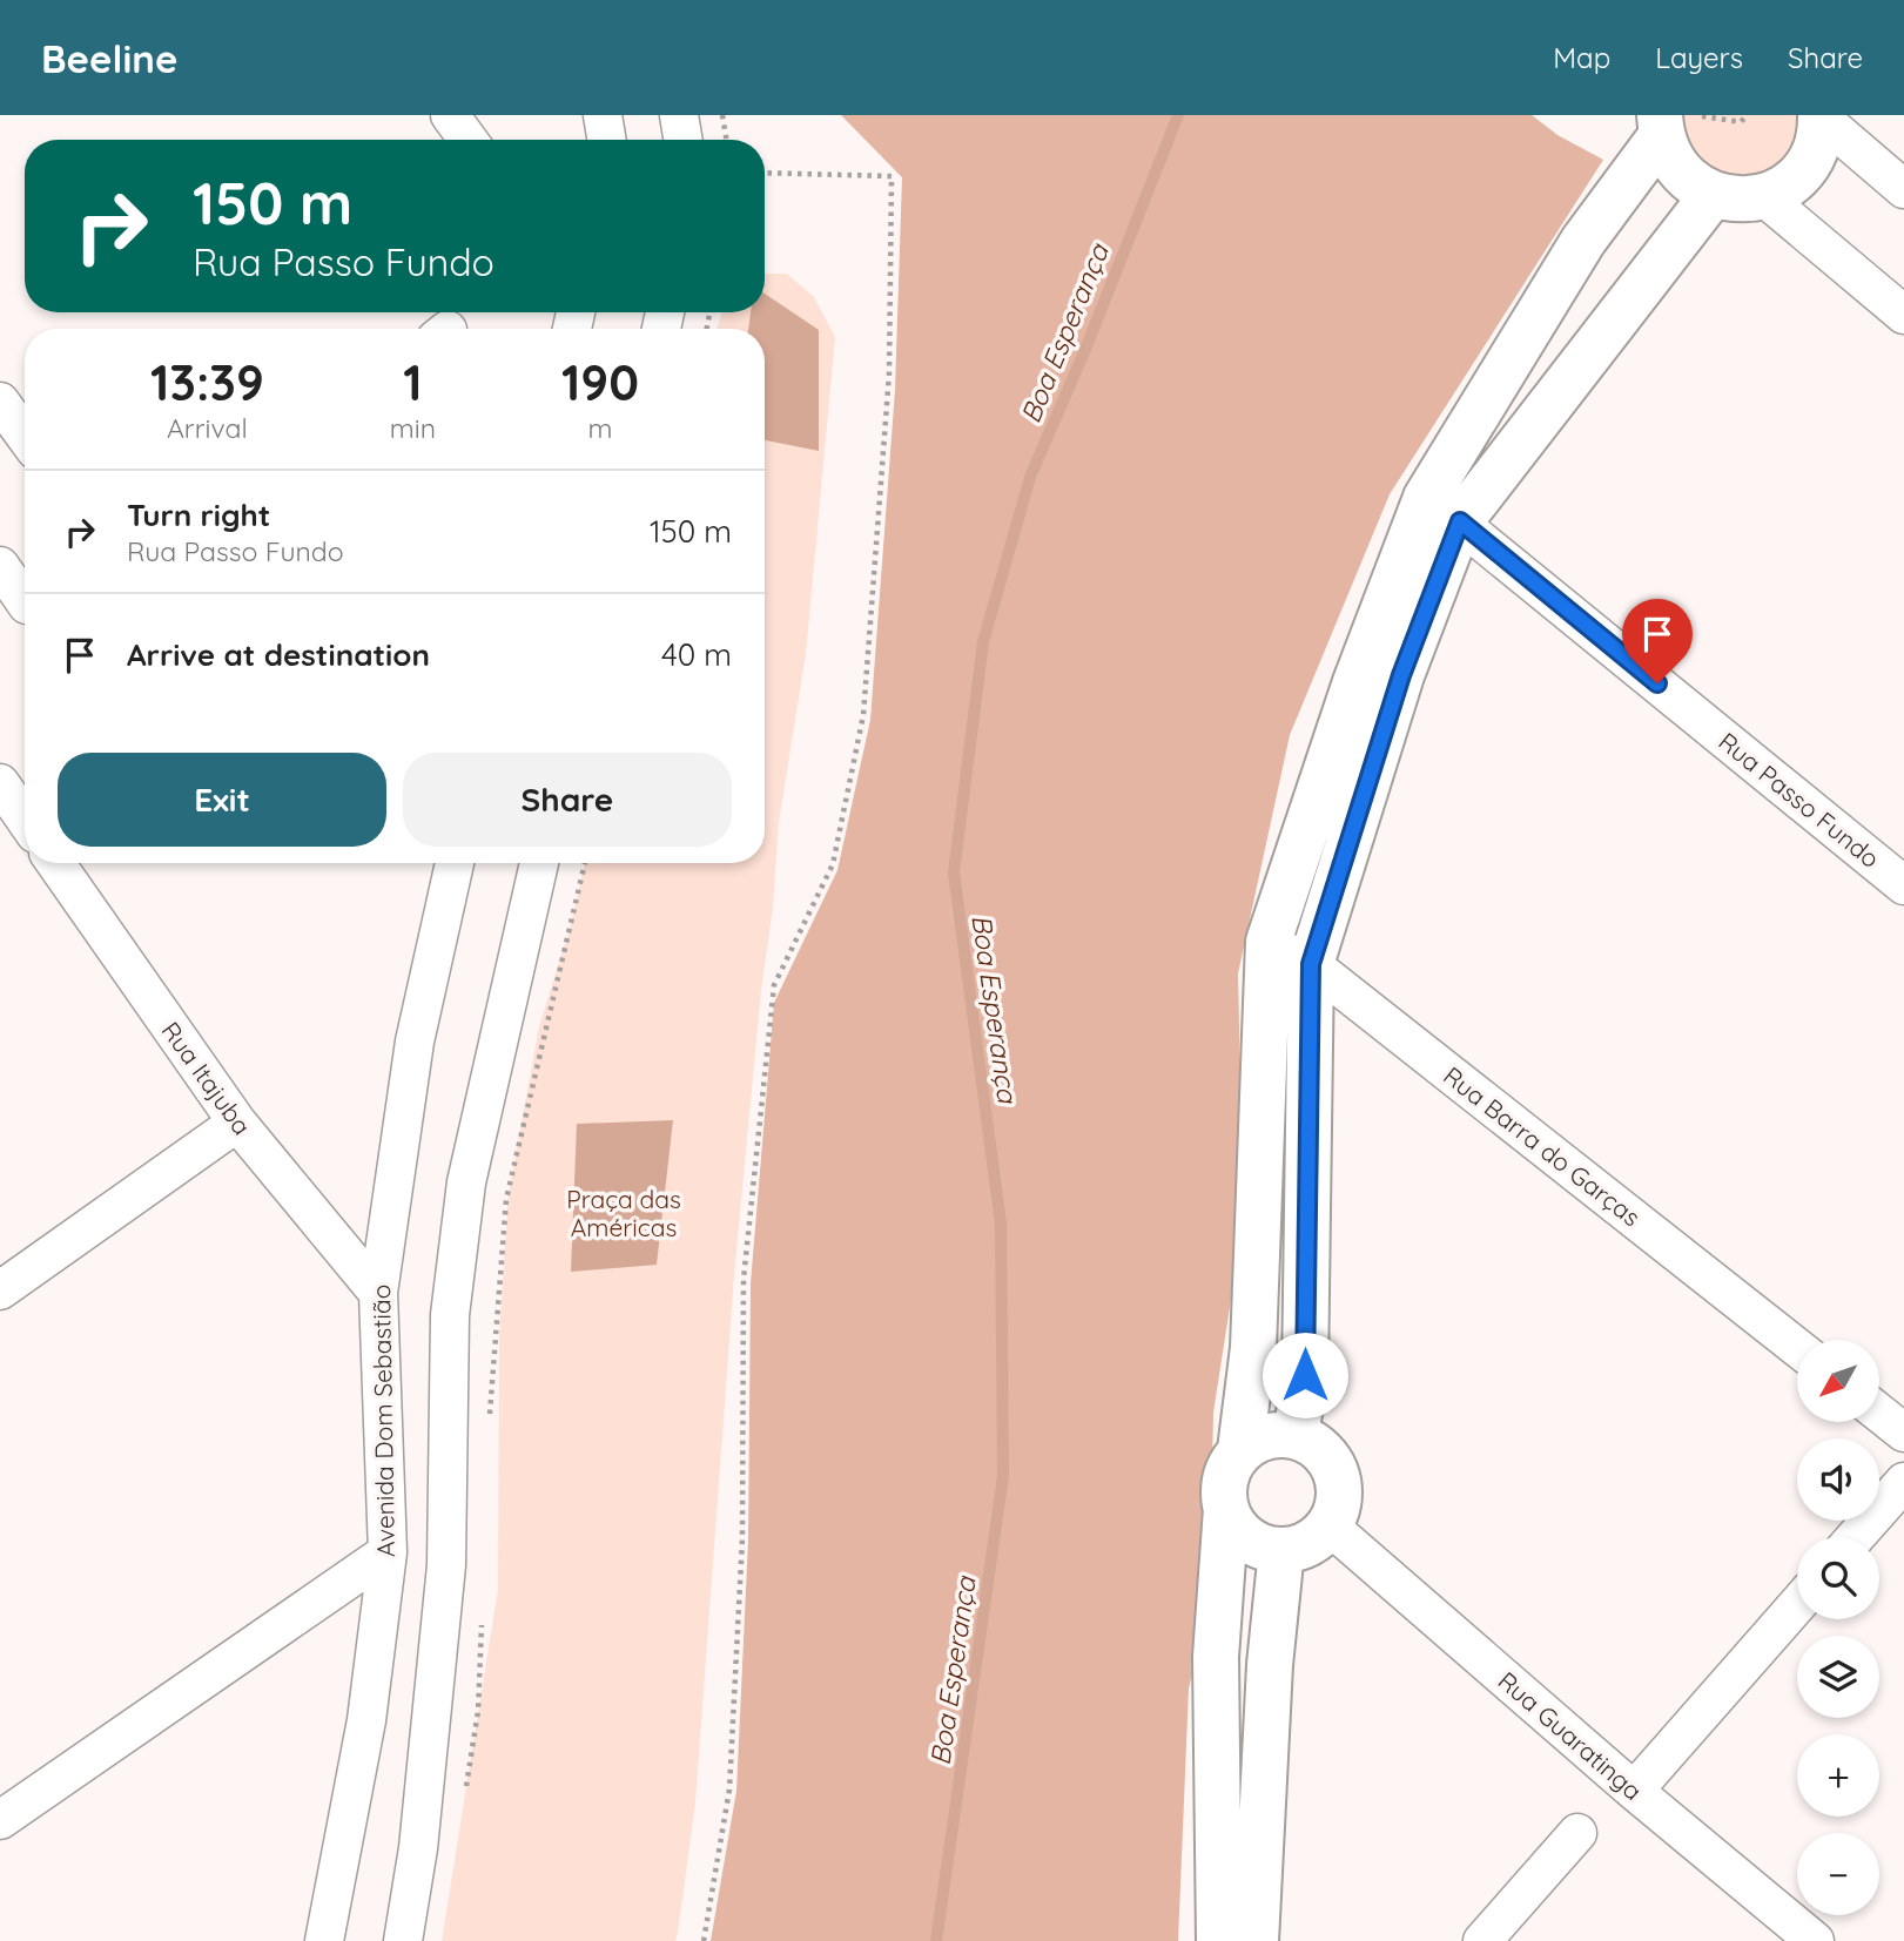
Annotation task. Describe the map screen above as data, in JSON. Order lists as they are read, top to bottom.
{
  "streets": {
    "street": [
      "Rua Passo Fundo",
      "Rua Itajuba",
      "Rua Barra do Garças",
      "Avenida Dom Sebastião",
      "Rua Guaratinga"
    ]
  },
  "crossings": [
    ["Rua Itajuba", "Avenida Dom Sebastião"]
  ],
  "water": ["Boa Esperança"],
  "parks": ["Praça das Américas"],
  "north": "bottom left",
  "page": {
    "header": "Beeline",
    "nav": ["Map", "Layers", "Share"],
    "turn": ["150 m", "Rua Passo Fundo"],
    "eta": [
      "13:39",
      "Arrival",
      "1",
      "min",
      "190",
      "m"
    ],
    "list": [
      {
        "name": "Turn right",
        "note": "Rua Passo Fundo",
        "value": "150 m"
      },
      {
        "name": "Arrive at destination",
        "value": "40 m"
      }
    ],
    "buttons": ["Exit", "Share"],
    "map_buttons": ["+", "−"]
  }
}
